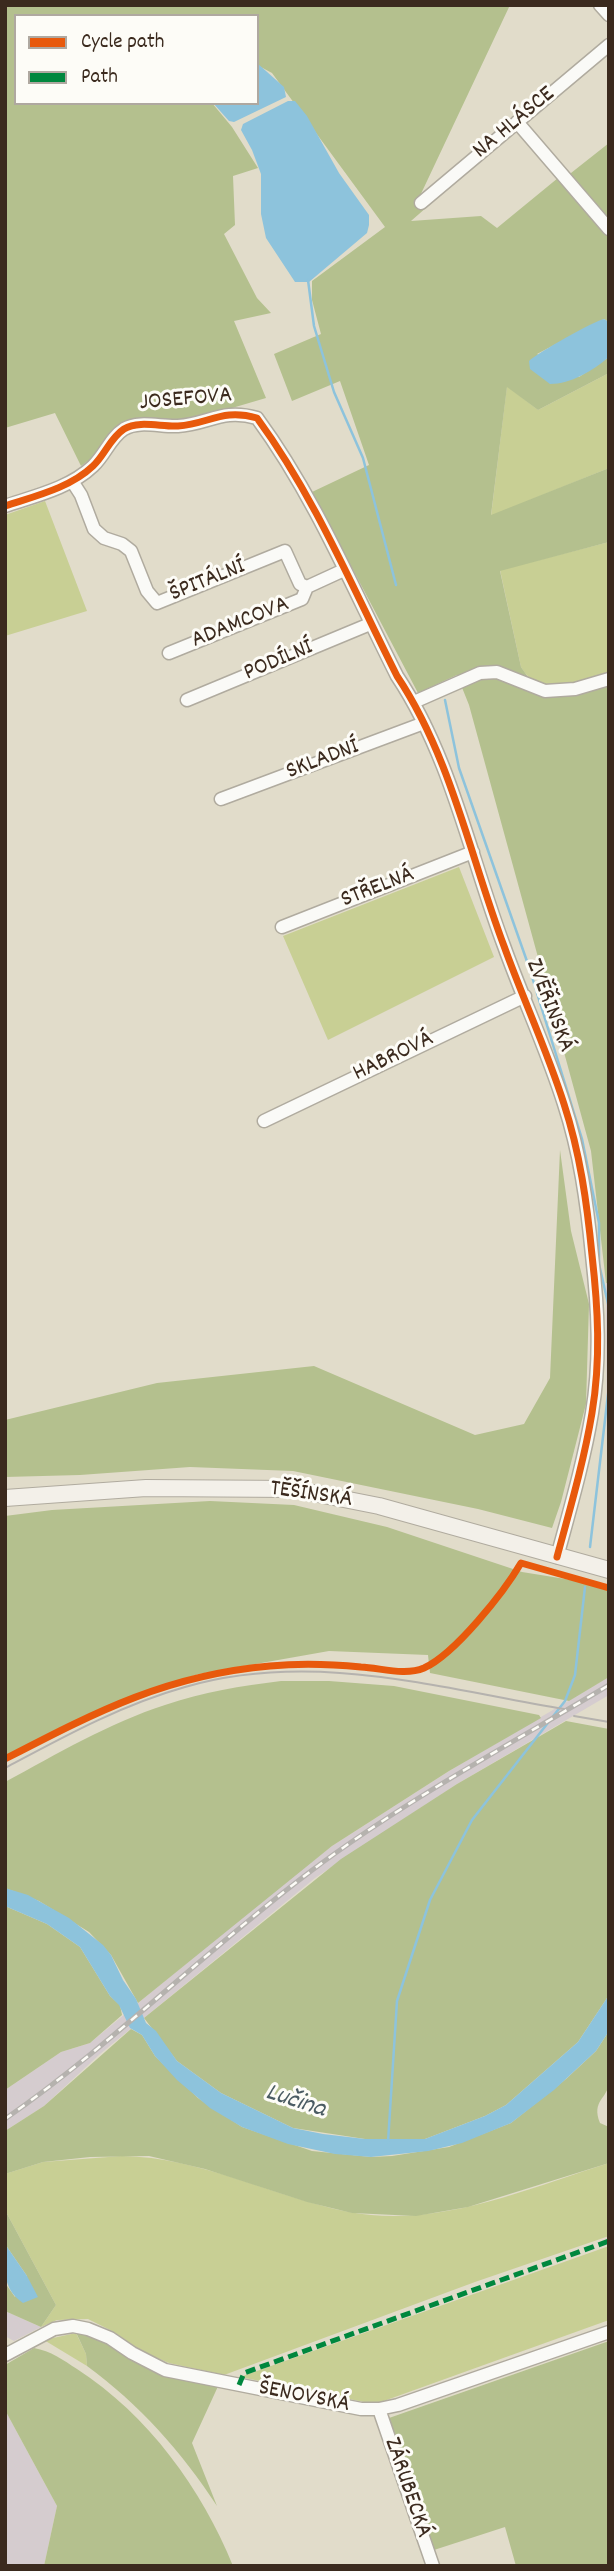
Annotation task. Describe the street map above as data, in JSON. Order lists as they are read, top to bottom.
{
  "streets": {
    "main road": ["TĚŠÍNSKÁ"],
    "street": [
      "NA HLÁSCE",
      "JOSEFOVA",
      "ŠPITÁLNÍ",
      "ADAMCOVA",
      "PODÍLNÍ",
      "SKLADNÍ",
      "STŘELNÁ",
      "ZVĚŘINSKÁ",
      "HABROVÁ",
      "ŠENOVSKÁ",
      "ZÁRUBECKÁ"
    ]
  },
  "crossings": [
    ["JOSEFOVA", "ŠPITÁLNÍ"],
    ["JOSEFOVA", "ZVĚŘINSKÁ"],
    ["ŠPITÁLNÍ", "ADAMCOVA"],
    ["ADAMCOVA", "ZVĚŘINSKÁ"],
    ["PODÍLNÍ", "ZVĚŘINSKÁ"],
    ["SKLADNÍ", "ZVĚŘINSKÁ"],
    ["STŘELNÁ", "ZVĚŘINSKÁ"],
    ["ZVĚŘINSKÁ", "HABROVÁ"],
    ["ZVĚŘINSKÁ", "TĚŠÍNSKÁ"],
    ["ŠENOVSKÁ", "ZÁRUBECKÁ"]
  ],
  "water": ["Lučina"],
  "legend": ["Cycle path", "Path"]
}
